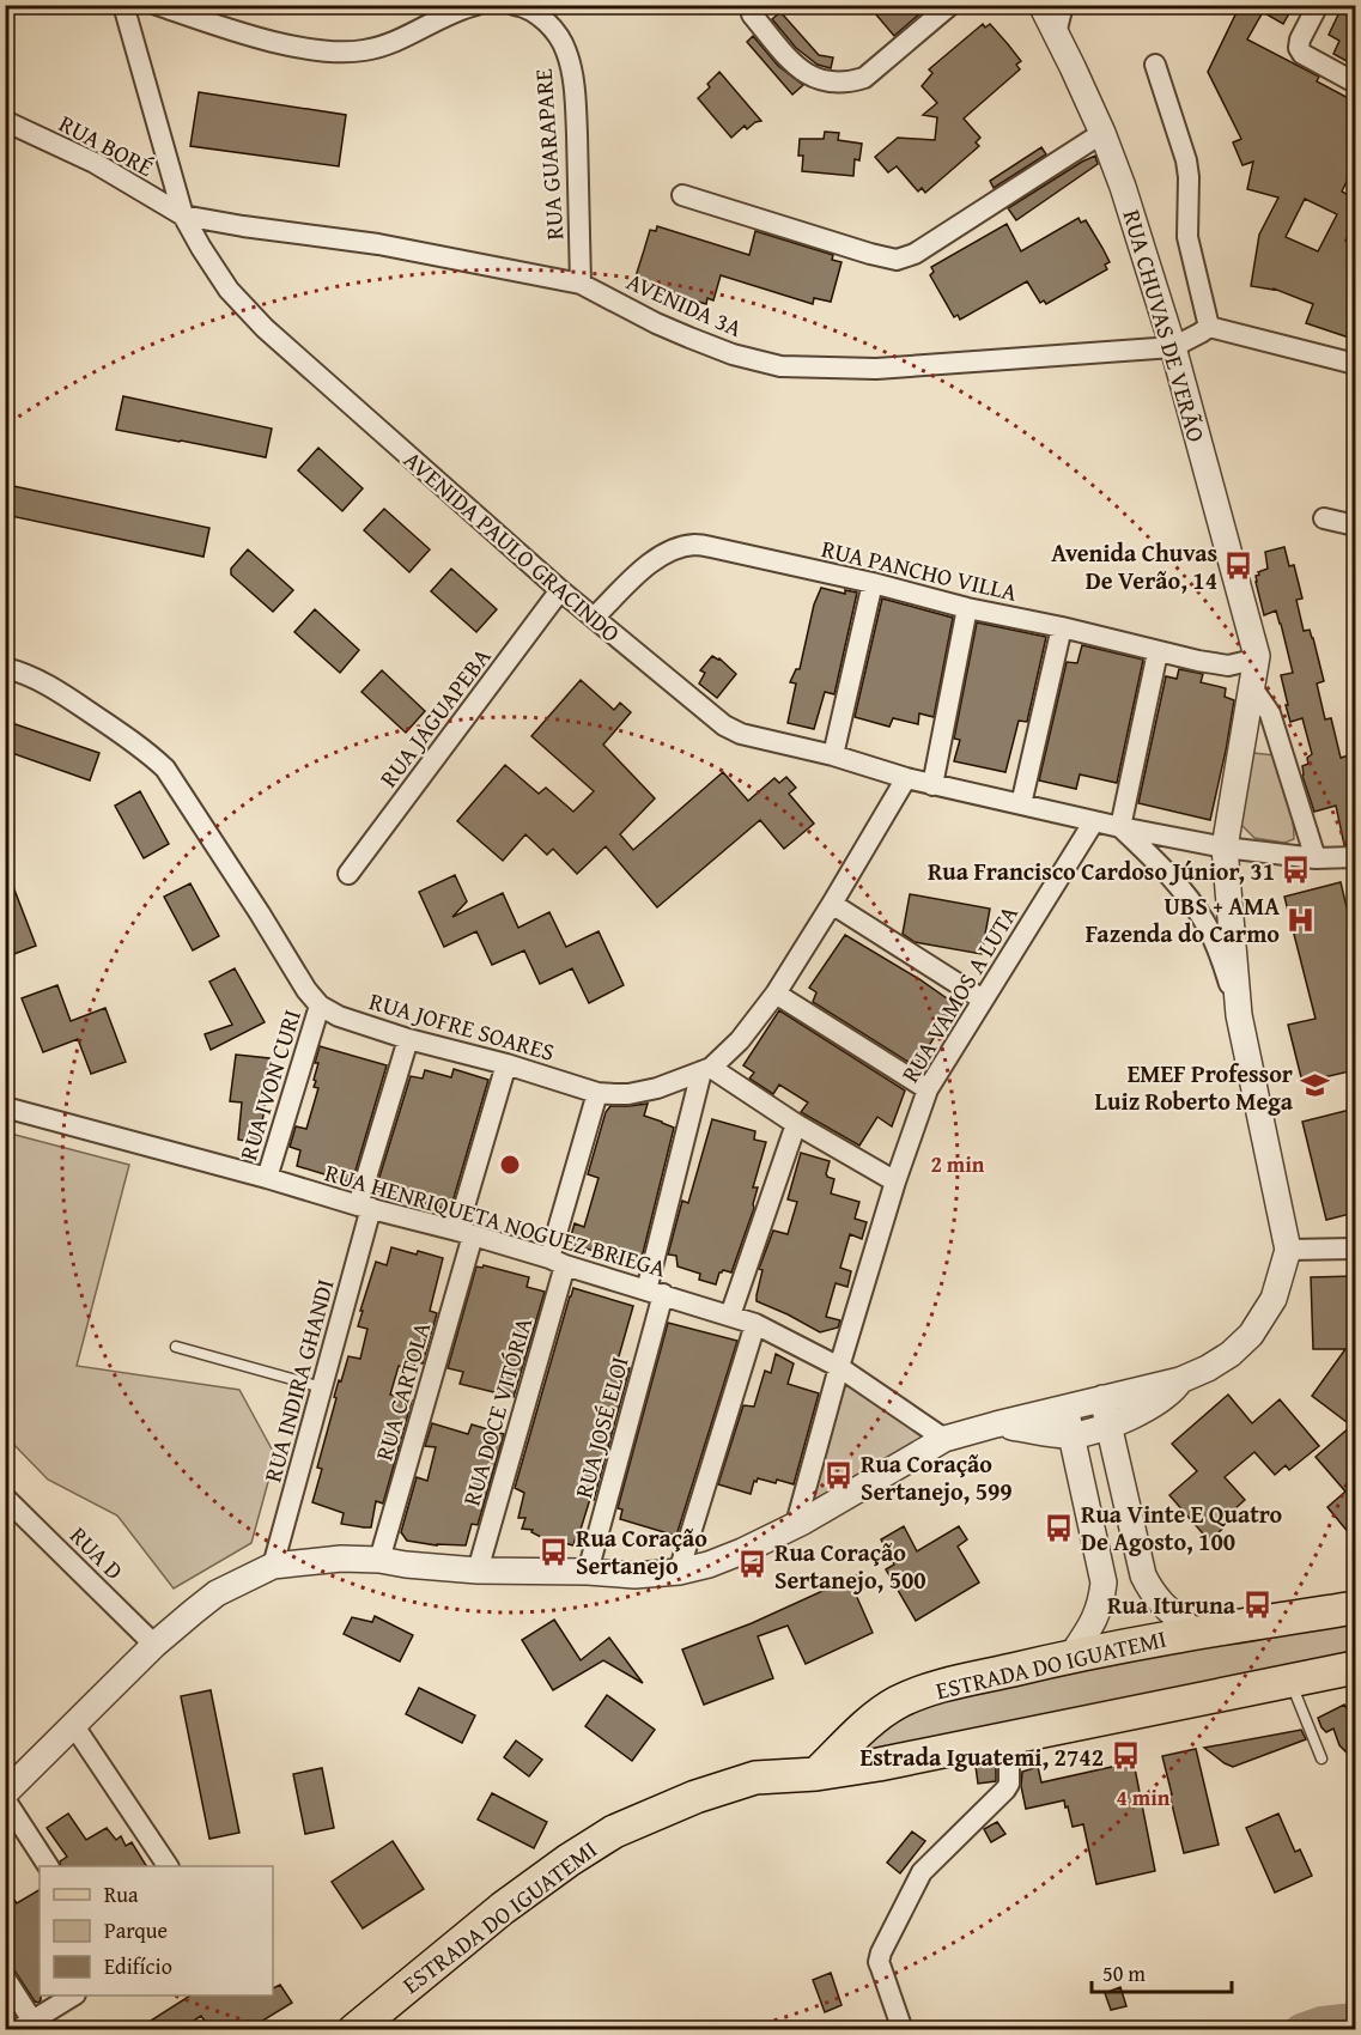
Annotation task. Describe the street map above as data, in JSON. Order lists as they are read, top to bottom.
{
  "streets": {
    "main road": ["ESTRADA DO IGUATEMI"],
    "street": [
      "RUA BORÉ",
      "RUA GUARAPARE",
      "AVENIDA 3A",
      "RUA CHUVAS DE VERÃO",
      "AVENIDA PAULO GRACINDO",
      "RUA PANCHO VILLA",
      "RUA JAGUAPEBA",
      "RUA VAMOS A LUTA",
      "RUA JOFRE SOARES",
      "RUA IVON CURI",
      "RUA HENRIQUETA NOGUEZ BRIEGA",
      "RUA INDIRA GHANDI",
      "RUA CARTOLA",
      "RUA DOCE VITÓRIA",
      "RUA JOSÉ ELOI",
      "RUA D"
    ]
  },
  "crossings": [
    ["RUA BORÉ", "AVENIDA 3A"],
    ["RUA BORÉ", "AVENIDA PAULO GRACINDO"],
    ["RUA GUARAPARE", "AVENIDA 3A"],
    ["AVENIDA 3A", "RUA CHUVAS DE VERÃO"],
    ["AVENIDA 3A", "AVENIDA PAULO GRACINDO"],
    ["RUA CHUVAS DE VERÃO", "RUA PANCHO VILLA"],
    ["AVENIDA PAULO GRACINDO", "RUA PANCHO VILLA"],
    ["AVENIDA PAULO GRACINDO", "RUA JAGUAPEBA"],
    ["AVENIDA PAULO GRACINDO", "RUA VAMOS A LUTA"],
    ["AVENIDA PAULO GRACINDO", "RUA JOFRE SOARES"],
    ["RUA VAMOS A LUTA", "RUA HENRIQUETA NOGUEZ BRIEGA"],
    ["RUA JOFRE SOARES", "RUA IVON CURI"],
    ["RUA JOFRE SOARES", "RUA INDIRA GHANDI"],
    ["RUA JOFRE SOARES", "RUA CARTOLA"],
    ["RUA JOFRE SOARES", "RUA DOCE VITÓRIA"],
    ["RUA JOFRE SOARES", "RUA JOSÉ ELOI"],
    ["RUA IVON CURI", "RUA HENRIQUETA NOGUEZ BRIEGA"],
    ["RUA HENRIQUETA NOGUEZ BRIEGA", "RUA INDIRA GHANDI"],
    ["RUA HENRIQUETA NOGUEZ BRIEGA", "RUA CARTOLA"],
    ["RUA HENRIQUETA NOGUEZ BRIEGA", "RUA DOCE VITÓRIA"],
    ["RUA HENRIQUETA NOGUEZ BRIEGA", "RUA JOSÉ ELOI"]
  ],
  "places": {
    "bus stop": [
      "Avenida Chuvas De Verão, 14",
      "Rua Francisco Cardoso Júnior, 31",
      "Rua Coração Sertanejo, 599",
      "Rua Vinte E Quatro De Agosto, 100",
      "Rua Coração Sertanejo",
      "Rua Coração Sertanejo, 500",
      "Rua Ituruna",
      "Estrada Iguatemi, 2742"
    ],
    "hospital": ["UBS + AMA Fazenda do Carmo"],
    "school or university": ["EMEF Professor Luiz Roberto Mega"]
  },
  "legend": ["Rua", "Parque", "Edifício"],
  "scale_bar": "50 m",
  "rings": ["2 min", "4 min"]
}
